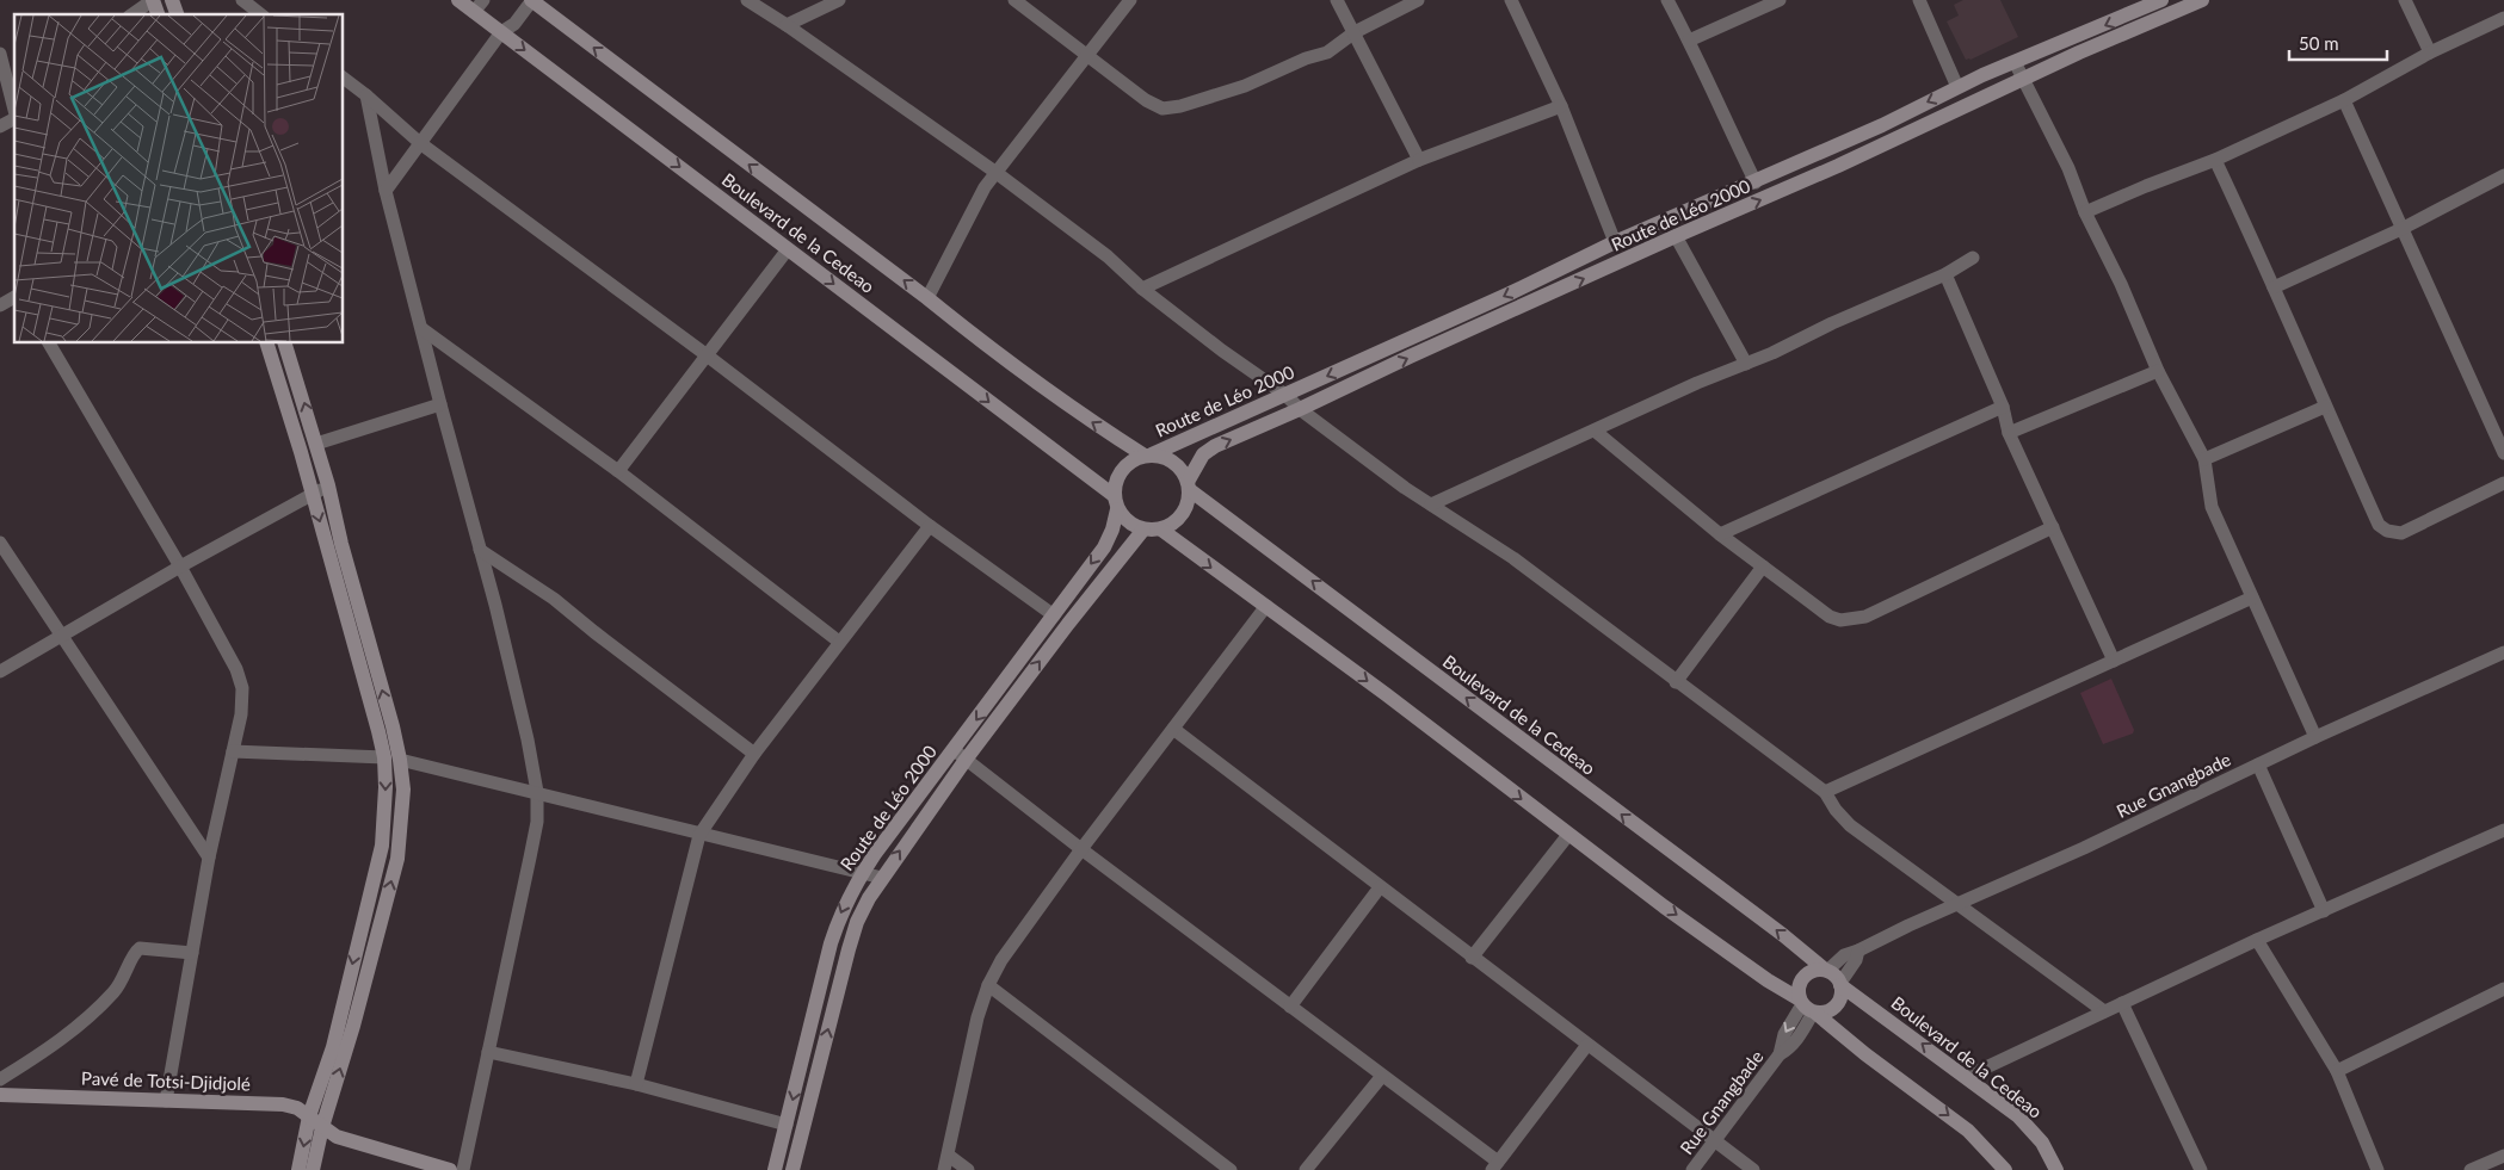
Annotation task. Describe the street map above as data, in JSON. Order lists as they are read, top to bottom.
{
  "streets": {
    "main road": ["Route de Léo 2000", "Boulevard de la Cedeao", "Pavé de Totsi-Djidjolé"],
    "street": ["Rue Gnangbade"]
  },
  "crossings": [
    ["Route de Léo 2000", "Boulevard de la Cedeao"],
    ["Boulevard de la Cedeao", "Rue Gnangbade"]
  ],
  "scale_bar": "50 m"
}
